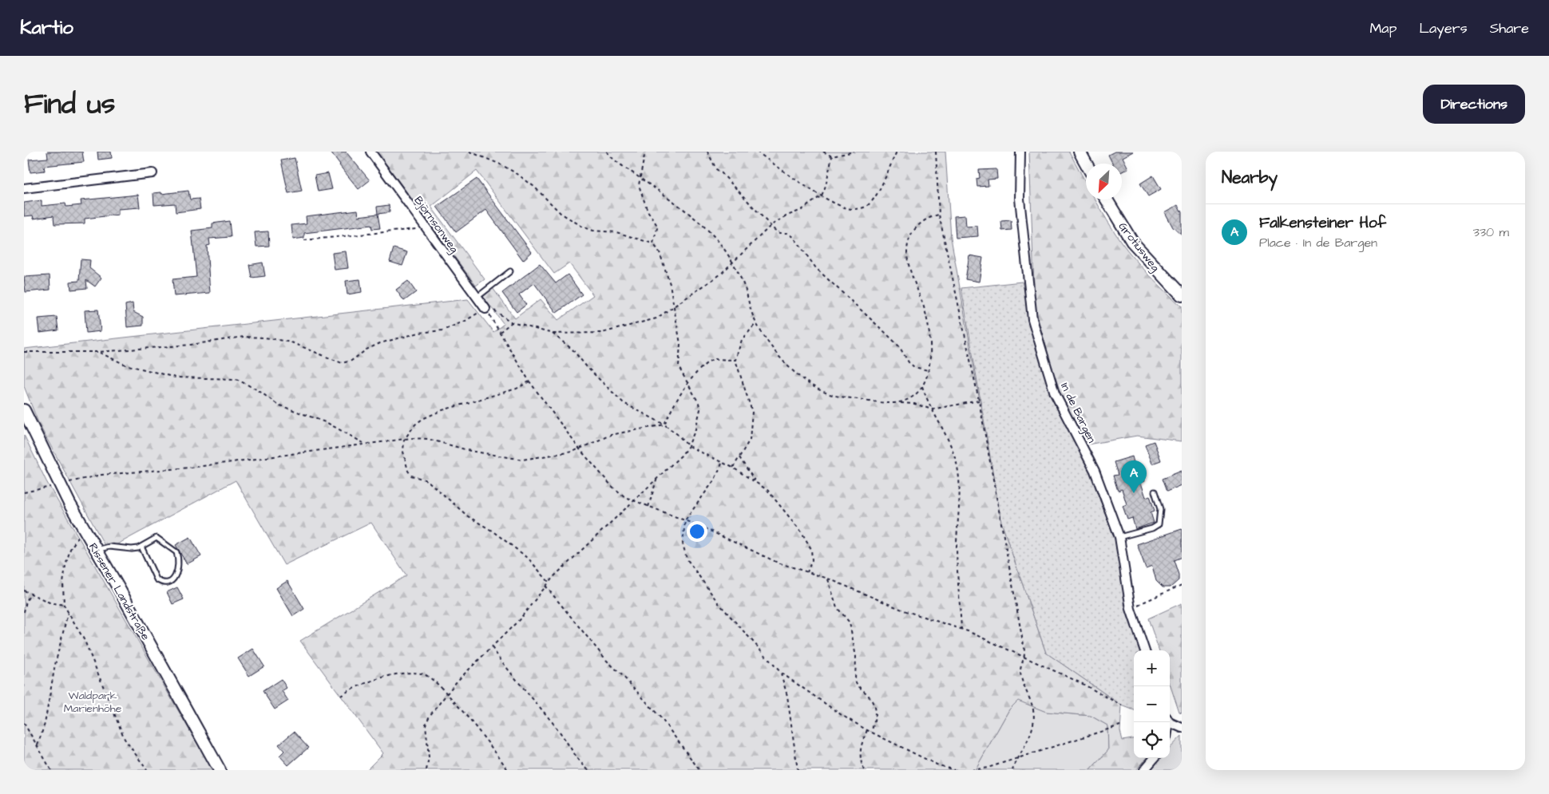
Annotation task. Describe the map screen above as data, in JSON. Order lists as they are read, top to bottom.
{
  "streets": {
    "main road": ["Grotiusweg", "Rissener Landstraße"],
    "street": ["Björnsonweg", "In de Bargen"]
  },
  "parks": ["Waldpark Marienhöhe"],
  "north": "bottom left",
  "page": {
    "header": "Kartio",
    "nav": ["Map", "Layers", "Share"],
    "title": "Find us",
    "buttons": "Directions",
    "heading": "Nearby",
    "list": [
      {
        "mark": "A",
        "name": "Falkensteiner Hof",
        "note": "Place · In de Bargen",
        "value": "330 m"
      }
    ],
    "pins": "A",
    "map_buttons": ["+", "−"]
  }
}
